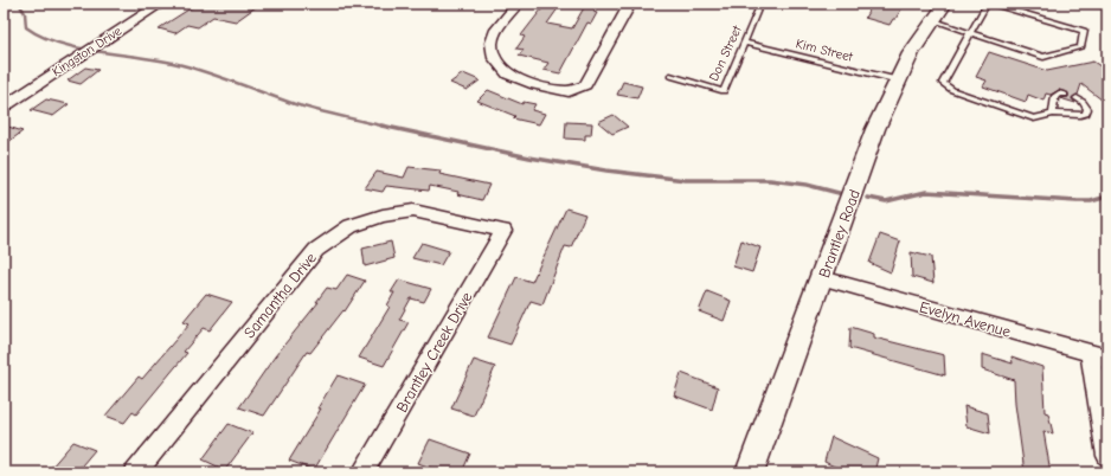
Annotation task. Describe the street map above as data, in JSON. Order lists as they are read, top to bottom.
{
  "streets": {
    "street": [
      "Kingston Drive",
      "Brantley Road",
      "Samantha Drive",
      "Evelyn Avenue",
      "Brantley Creek Drive"
    ],
    "lane": ["Kim Street", "Don Street"]
  },
  "crossings": [
    ["Kim Street", "Don Street"],
    ["Kim Street", "Brantley Road"],
    ["Brantley Road", "Evelyn Avenue"],
    ["Samantha Drive", "Brantley Creek Drive"]
  ]
}
